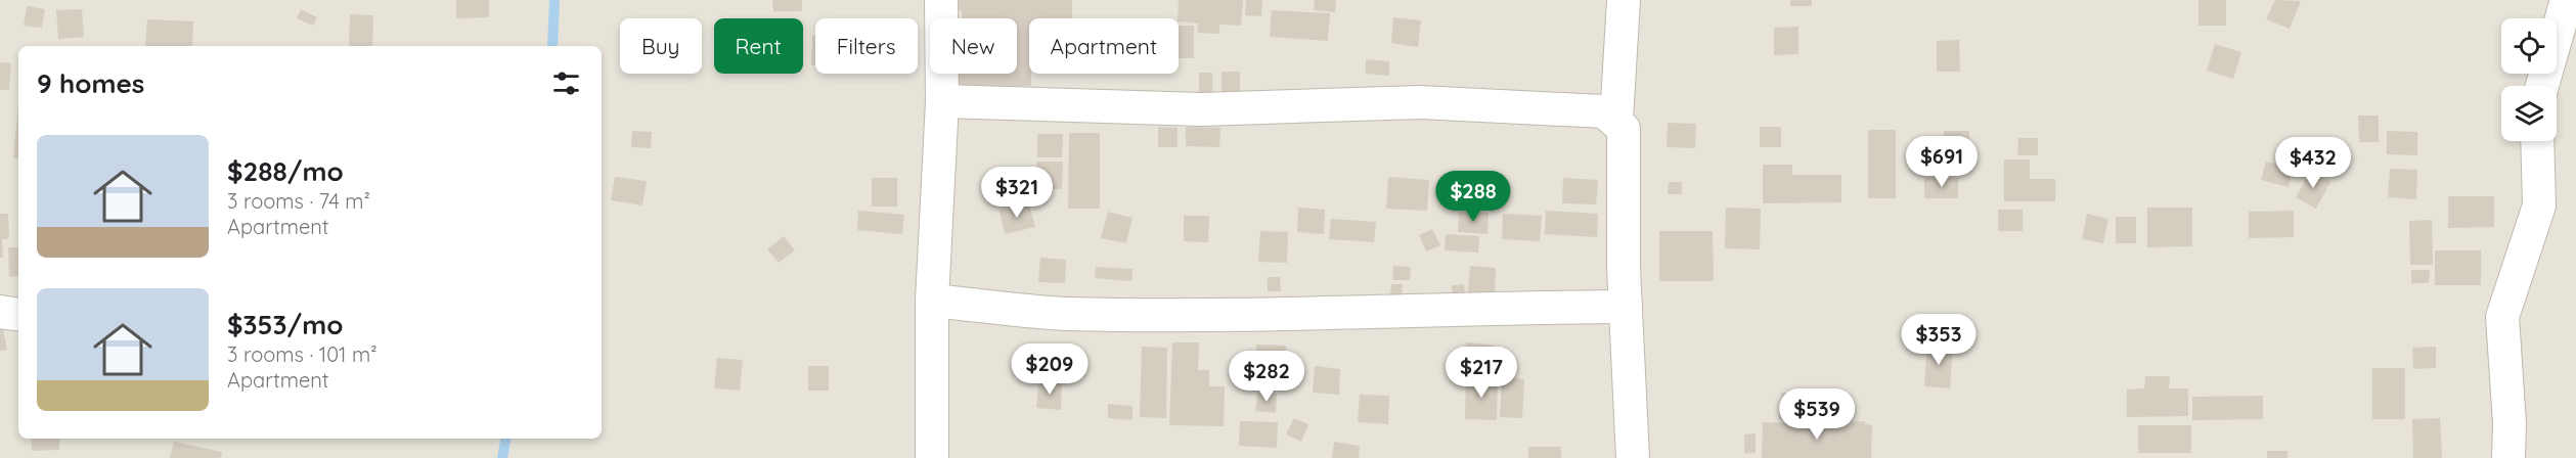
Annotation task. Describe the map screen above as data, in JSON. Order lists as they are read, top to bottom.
{
  "page": {
    "chip": [
      "Buy",
      "Rent",
      "Filters",
      "New",
      "Apartment"
    ],
    "heading": "9 homes",
    "list": [
      {
        "name": "$288/mo",
        "note": "3 rooms · 74 m² · Apartment"
      },
      {
        "name": "$353/mo",
        "note": "3 rooms · 101 m² · Apartment"
      }
    ],
    "price": [
      "$691",
      "$432",
      "$321",
      "$288",
      "$353",
      "$209",
      "$217",
      "$282",
      "$539"
    ]
  }
}
